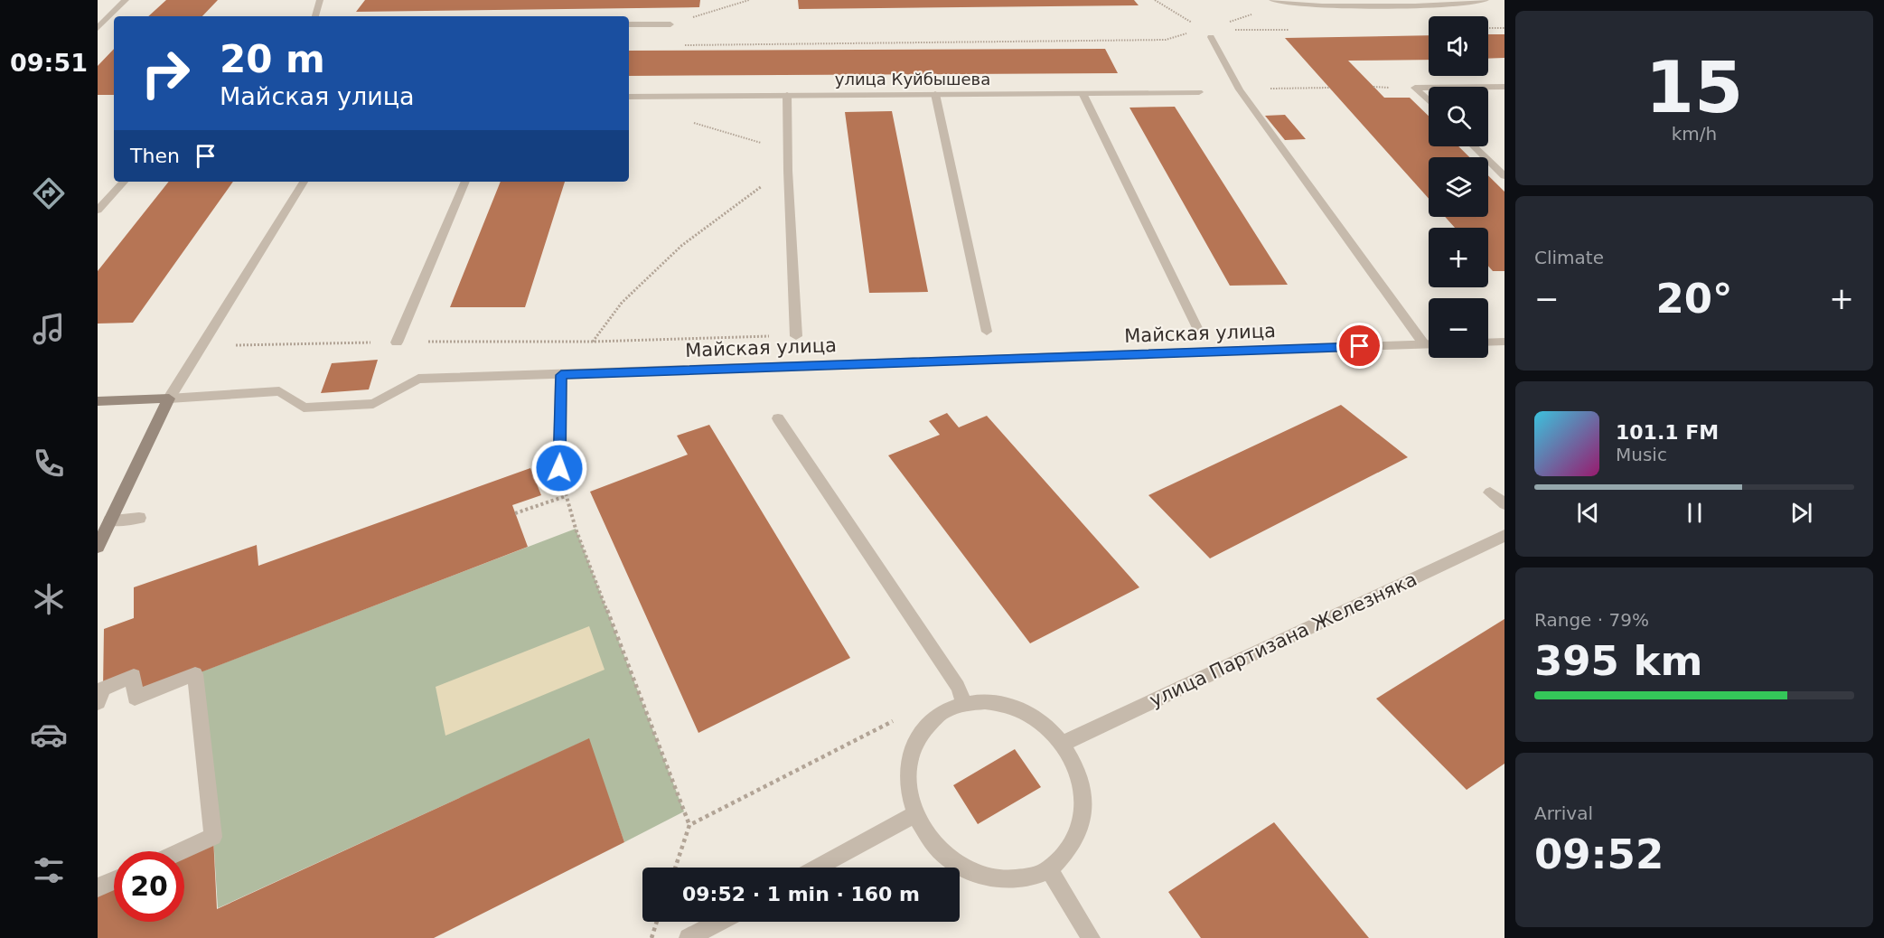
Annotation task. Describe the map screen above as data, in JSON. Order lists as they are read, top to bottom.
{
  "streets": {
    "street": ["улица Куйбышева", "Майская улица", "улица Партизана Железняка"]
  },
  "page": {
    "tabs": "09:51",
    "tile": [
      ["15", "km/h"],
      "Climate",
      ["Range · 79%", "395 km"],
      ["Arrival", "09:52"]
    ],
    "map_buttons": ["+", "−"],
    "turn": ["20 m", "Майская улица"],
    "then": "Then",
    "heat": ["−", "20°", "+"],
    "song": ["101.1 FM", "Music"],
    "limit": "20",
    "trip": "09:52 · 1 min · 160 m"
  }
}
